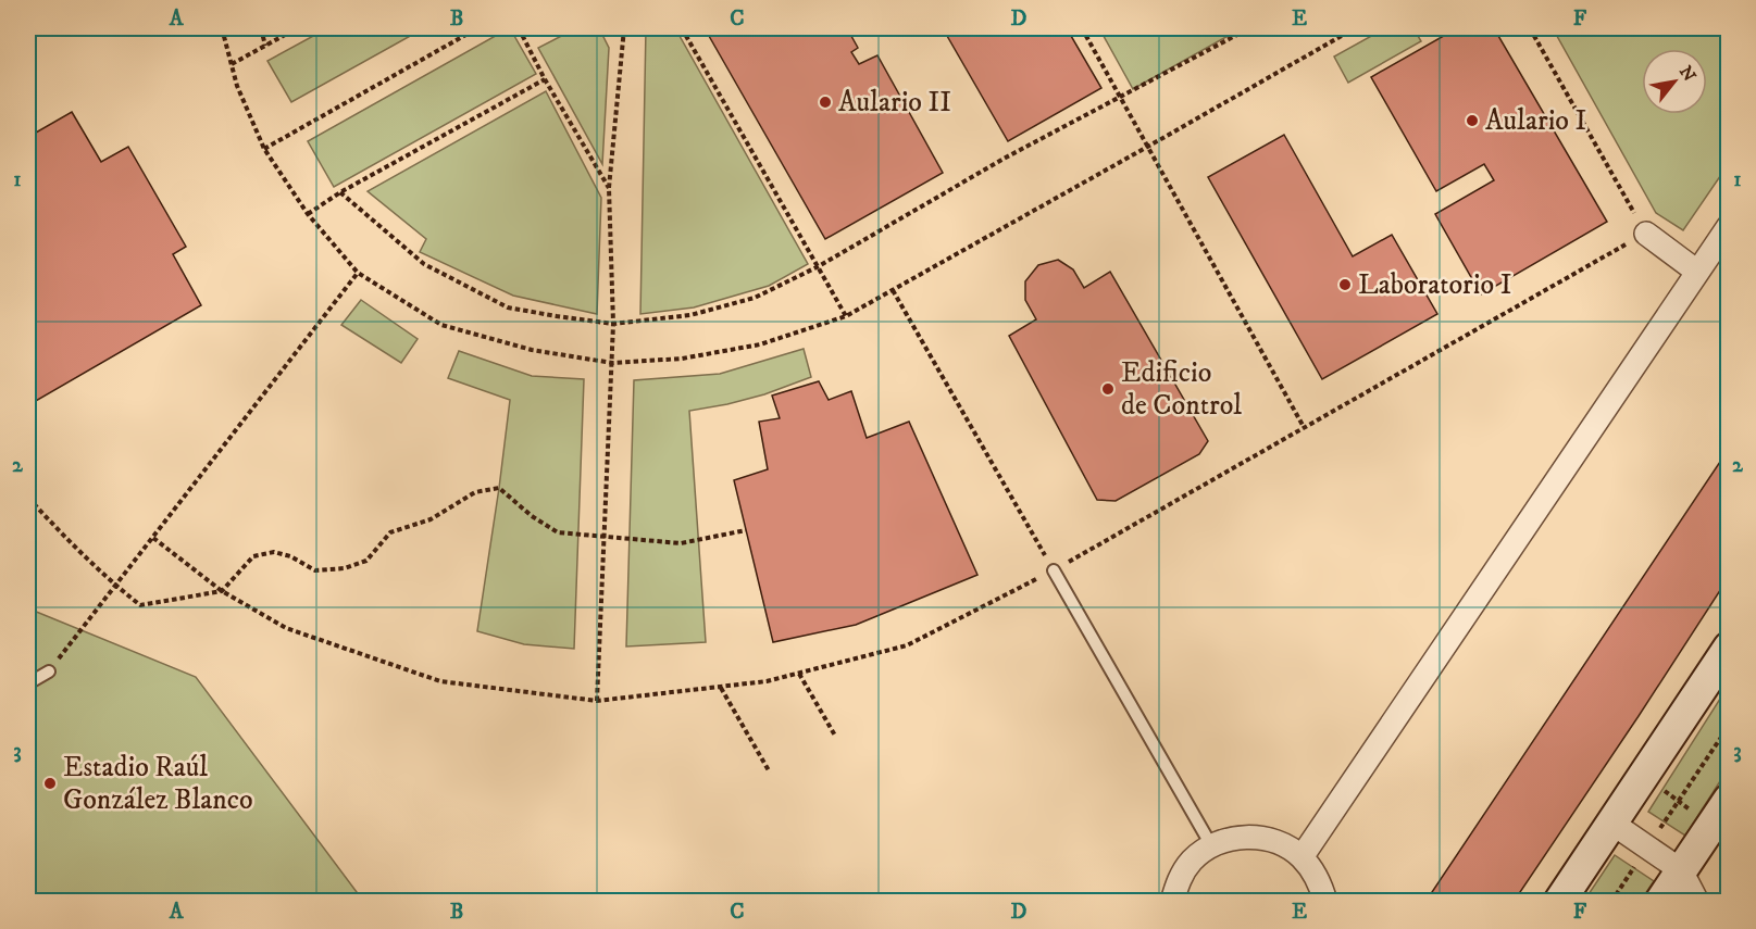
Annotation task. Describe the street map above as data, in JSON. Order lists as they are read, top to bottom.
{
  "places": [
    "Aulario II",
    "Aulario I",
    "Laboratorio I",
    "Edificio de Control",
    "Estadio Raúl González Blanco"
  ],
  "north": "top right",
  "grid": {
    "columns": [
      "A",
      "B",
      "C",
      "D",
      "E",
      "F"
    ],
    "rows": ["1", "2", "3"]
  }
}
